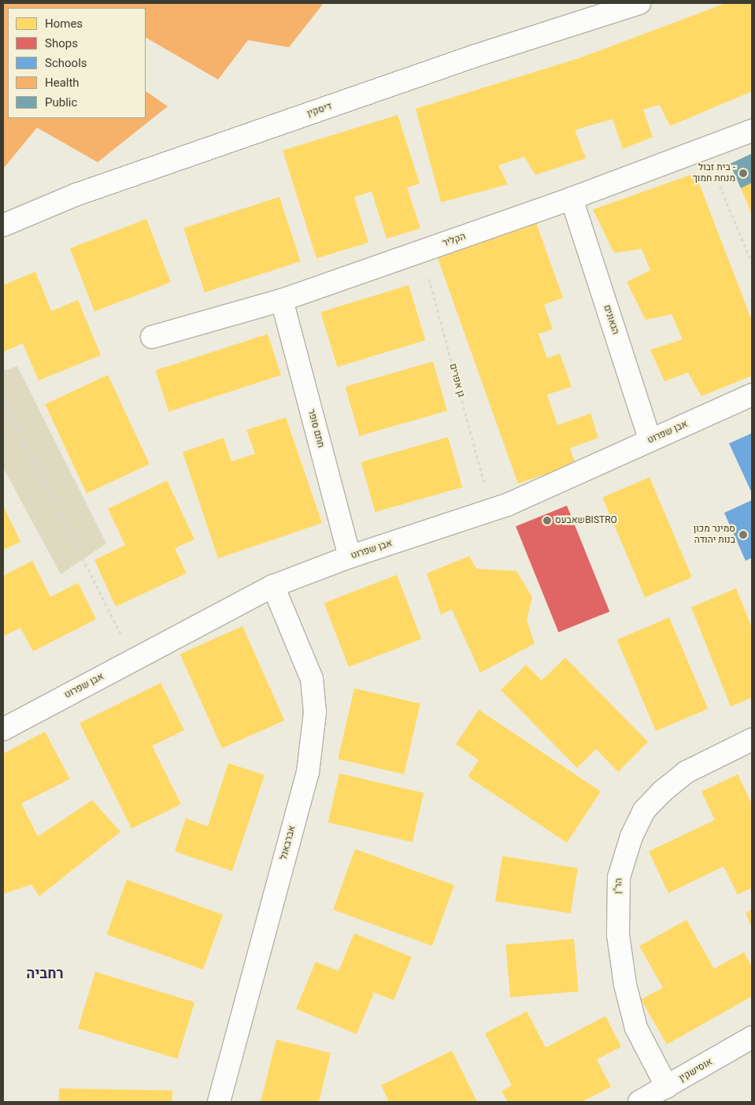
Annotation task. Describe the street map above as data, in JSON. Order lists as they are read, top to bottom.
{
  "streets": {
    "street": [
      "דיסקין",
      "הקליר",
      "הגאונים",
      "חתם סופר",
      "אבן שפרוט",
      "אברבאנל",
      "הר\"ן",
      "אוסישקין"
    ],
    "path": ["גן אפרים"]
  },
  "crossings": [
    ["הקליר", "הגאונים"],
    ["הקליר", "גן אפרים"],
    ["הקליר", "חתם סופר"],
    ["הגאונים", "אבן שפרוט"],
    ["גן אפרים", "אבן שפרוט"],
    ["חתם סופר", "אבן שפרוט"],
    ["אבן שפרוט", "אברבאנל"],
    ["הר\"ן", "אוסישקין"]
  ],
  "districts": ["רחביה"],
  "places": ["בית זבול - מנחת חמוך", "שאבעסBISTRO", "סמינר מכון בנות יהודה"],
  "legend": [
    "Homes",
    "Shops",
    "Schools",
    "Health",
    "Public"
  ]
}
